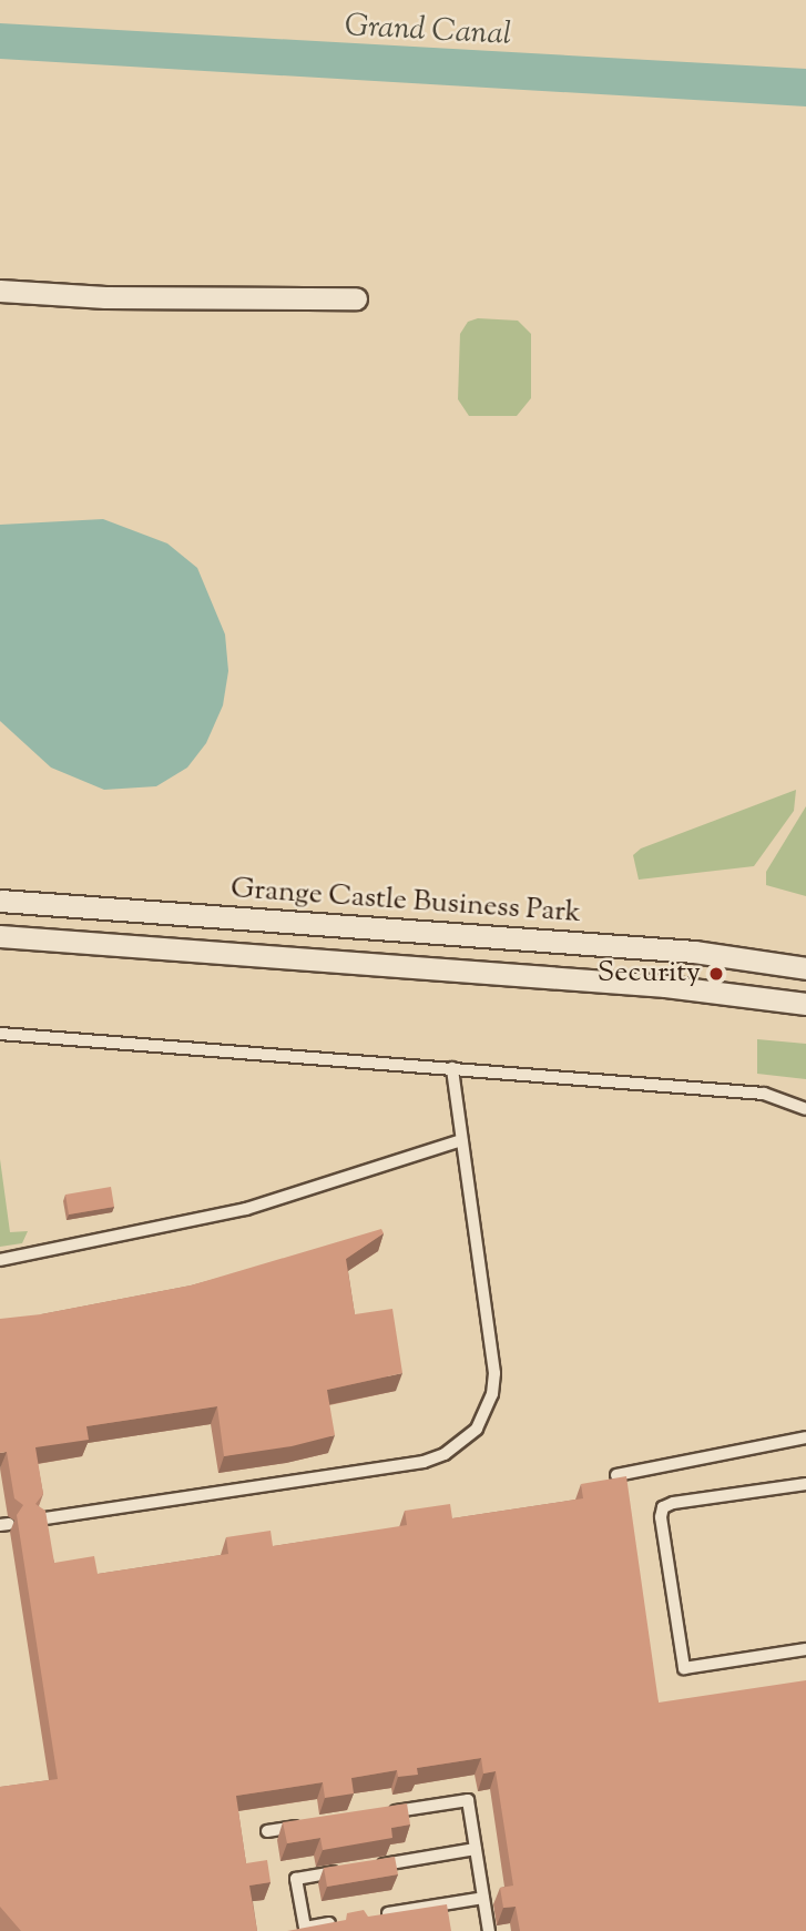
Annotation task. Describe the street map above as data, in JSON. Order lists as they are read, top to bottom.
{
  "streets": {
    "street": ["Grange Castle Business Park"]
  },
  "water": ["Grand Canal"],
  "places": ["Security"]
}
